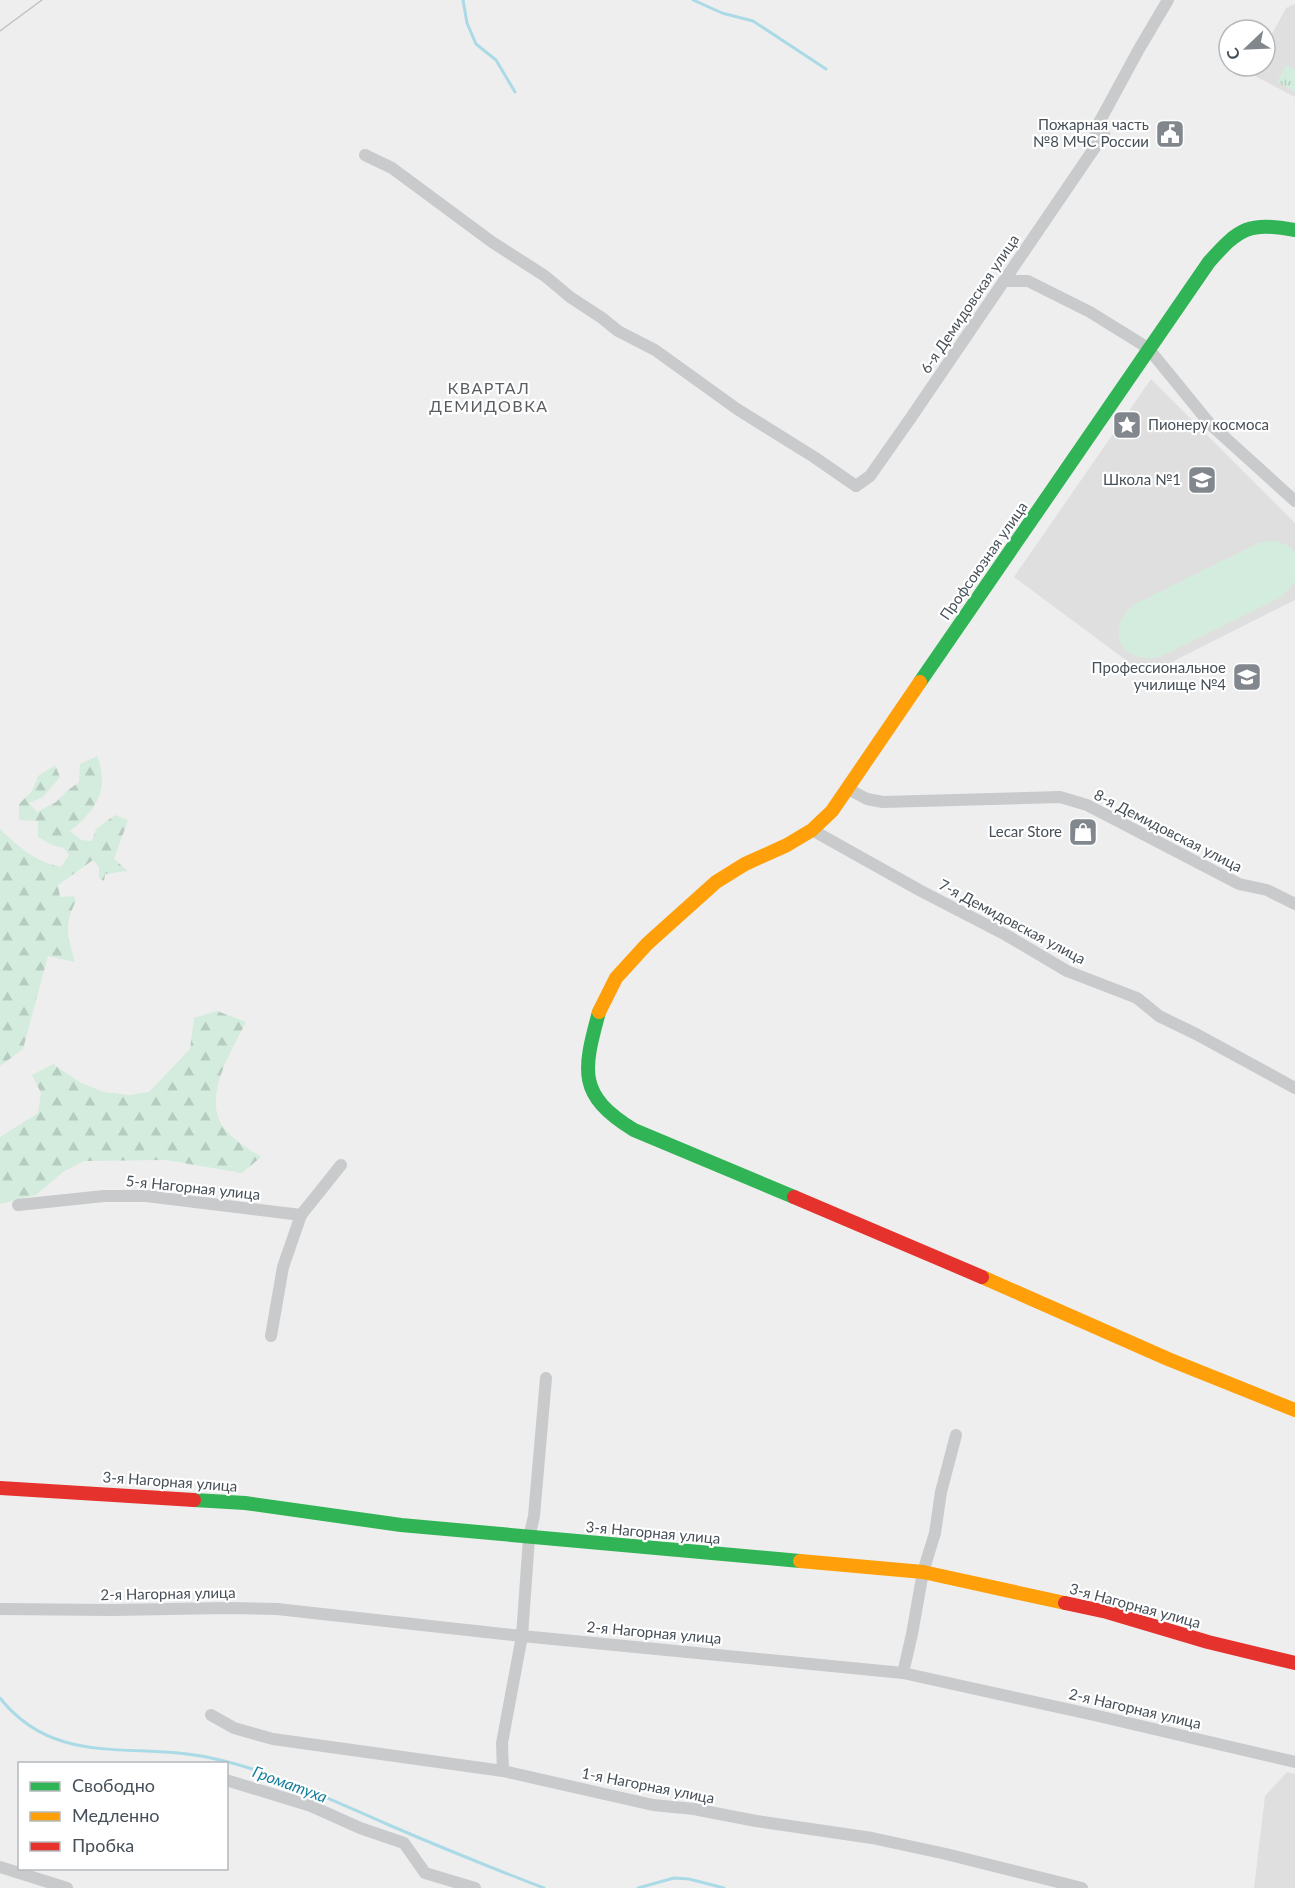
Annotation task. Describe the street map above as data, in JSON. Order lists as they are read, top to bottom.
{
  "streets": {
    "main road": ["Профсоюзная улица", "3-я Нагорная улица"],
    "street": [
      "6-я Демидовская улица",
      "8-я Демидовская улица",
      "7-я Демидовская улица",
      "5-я Нагорная улица",
      "2-я Нагорная улица",
      "1-я Нагорная улица"
    ]
  },
  "crossings": [
    ["Профсоюзная улица", "8-я Демидовская улица"],
    ["Профсоюзная улица", "7-я Демидовская улица"]
  ],
  "districts": ["КВАРТАЛ ДЕМИДОВКА"],
  "water": ["Громатуха"],
  "places": {
    "public building": ["Пожарная часть №8 МЧС России"],
    "place": ["Пионеру космоса"],
    "school or university": ["Школа №1", "Профессиональное училище №4"],
    "shop": ["Lecar Store"]
  },
  "legend": ["Свободно", "Медленно", "Пробка"],
  "north": "bottom left"
}
